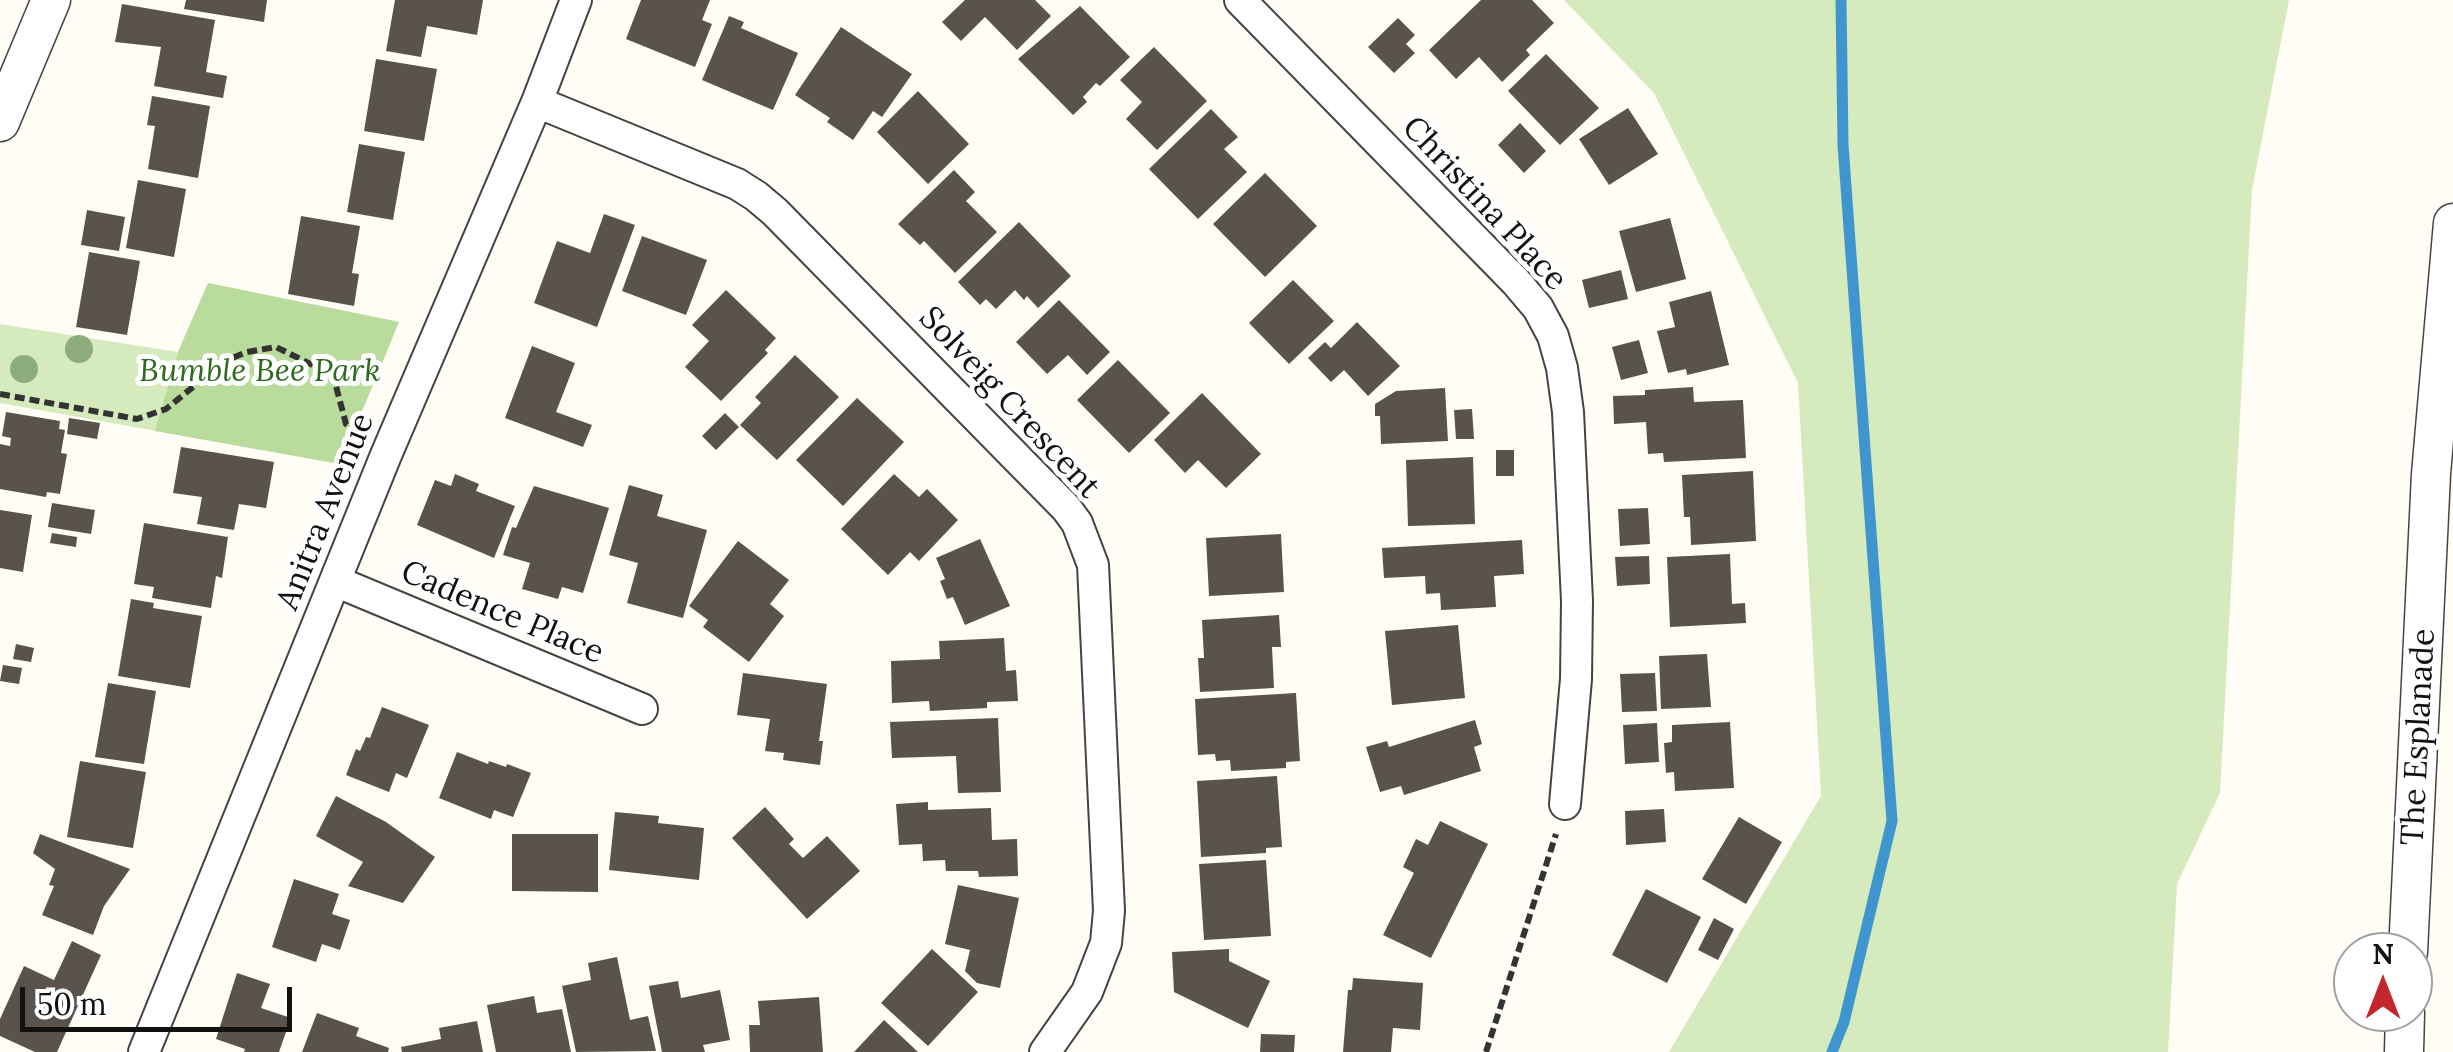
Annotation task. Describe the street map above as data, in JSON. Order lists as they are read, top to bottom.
{
  "streets": {
    "street": [
      "Christina Place",
      "Solveig Crescent",
      "Anitra Avenue",
      "Cadence Place",
      "The Esplanade"
    ]
  },
  "crossings": [
    ["Solveig Crescent", "Anitra Avenue"],
    ["Anitra Avenue", "Cadence Place"]
  ],
  "parks": ["Bumble Bee Park"],
  "scale_bar": "50 m",
  "north": "top"
}
